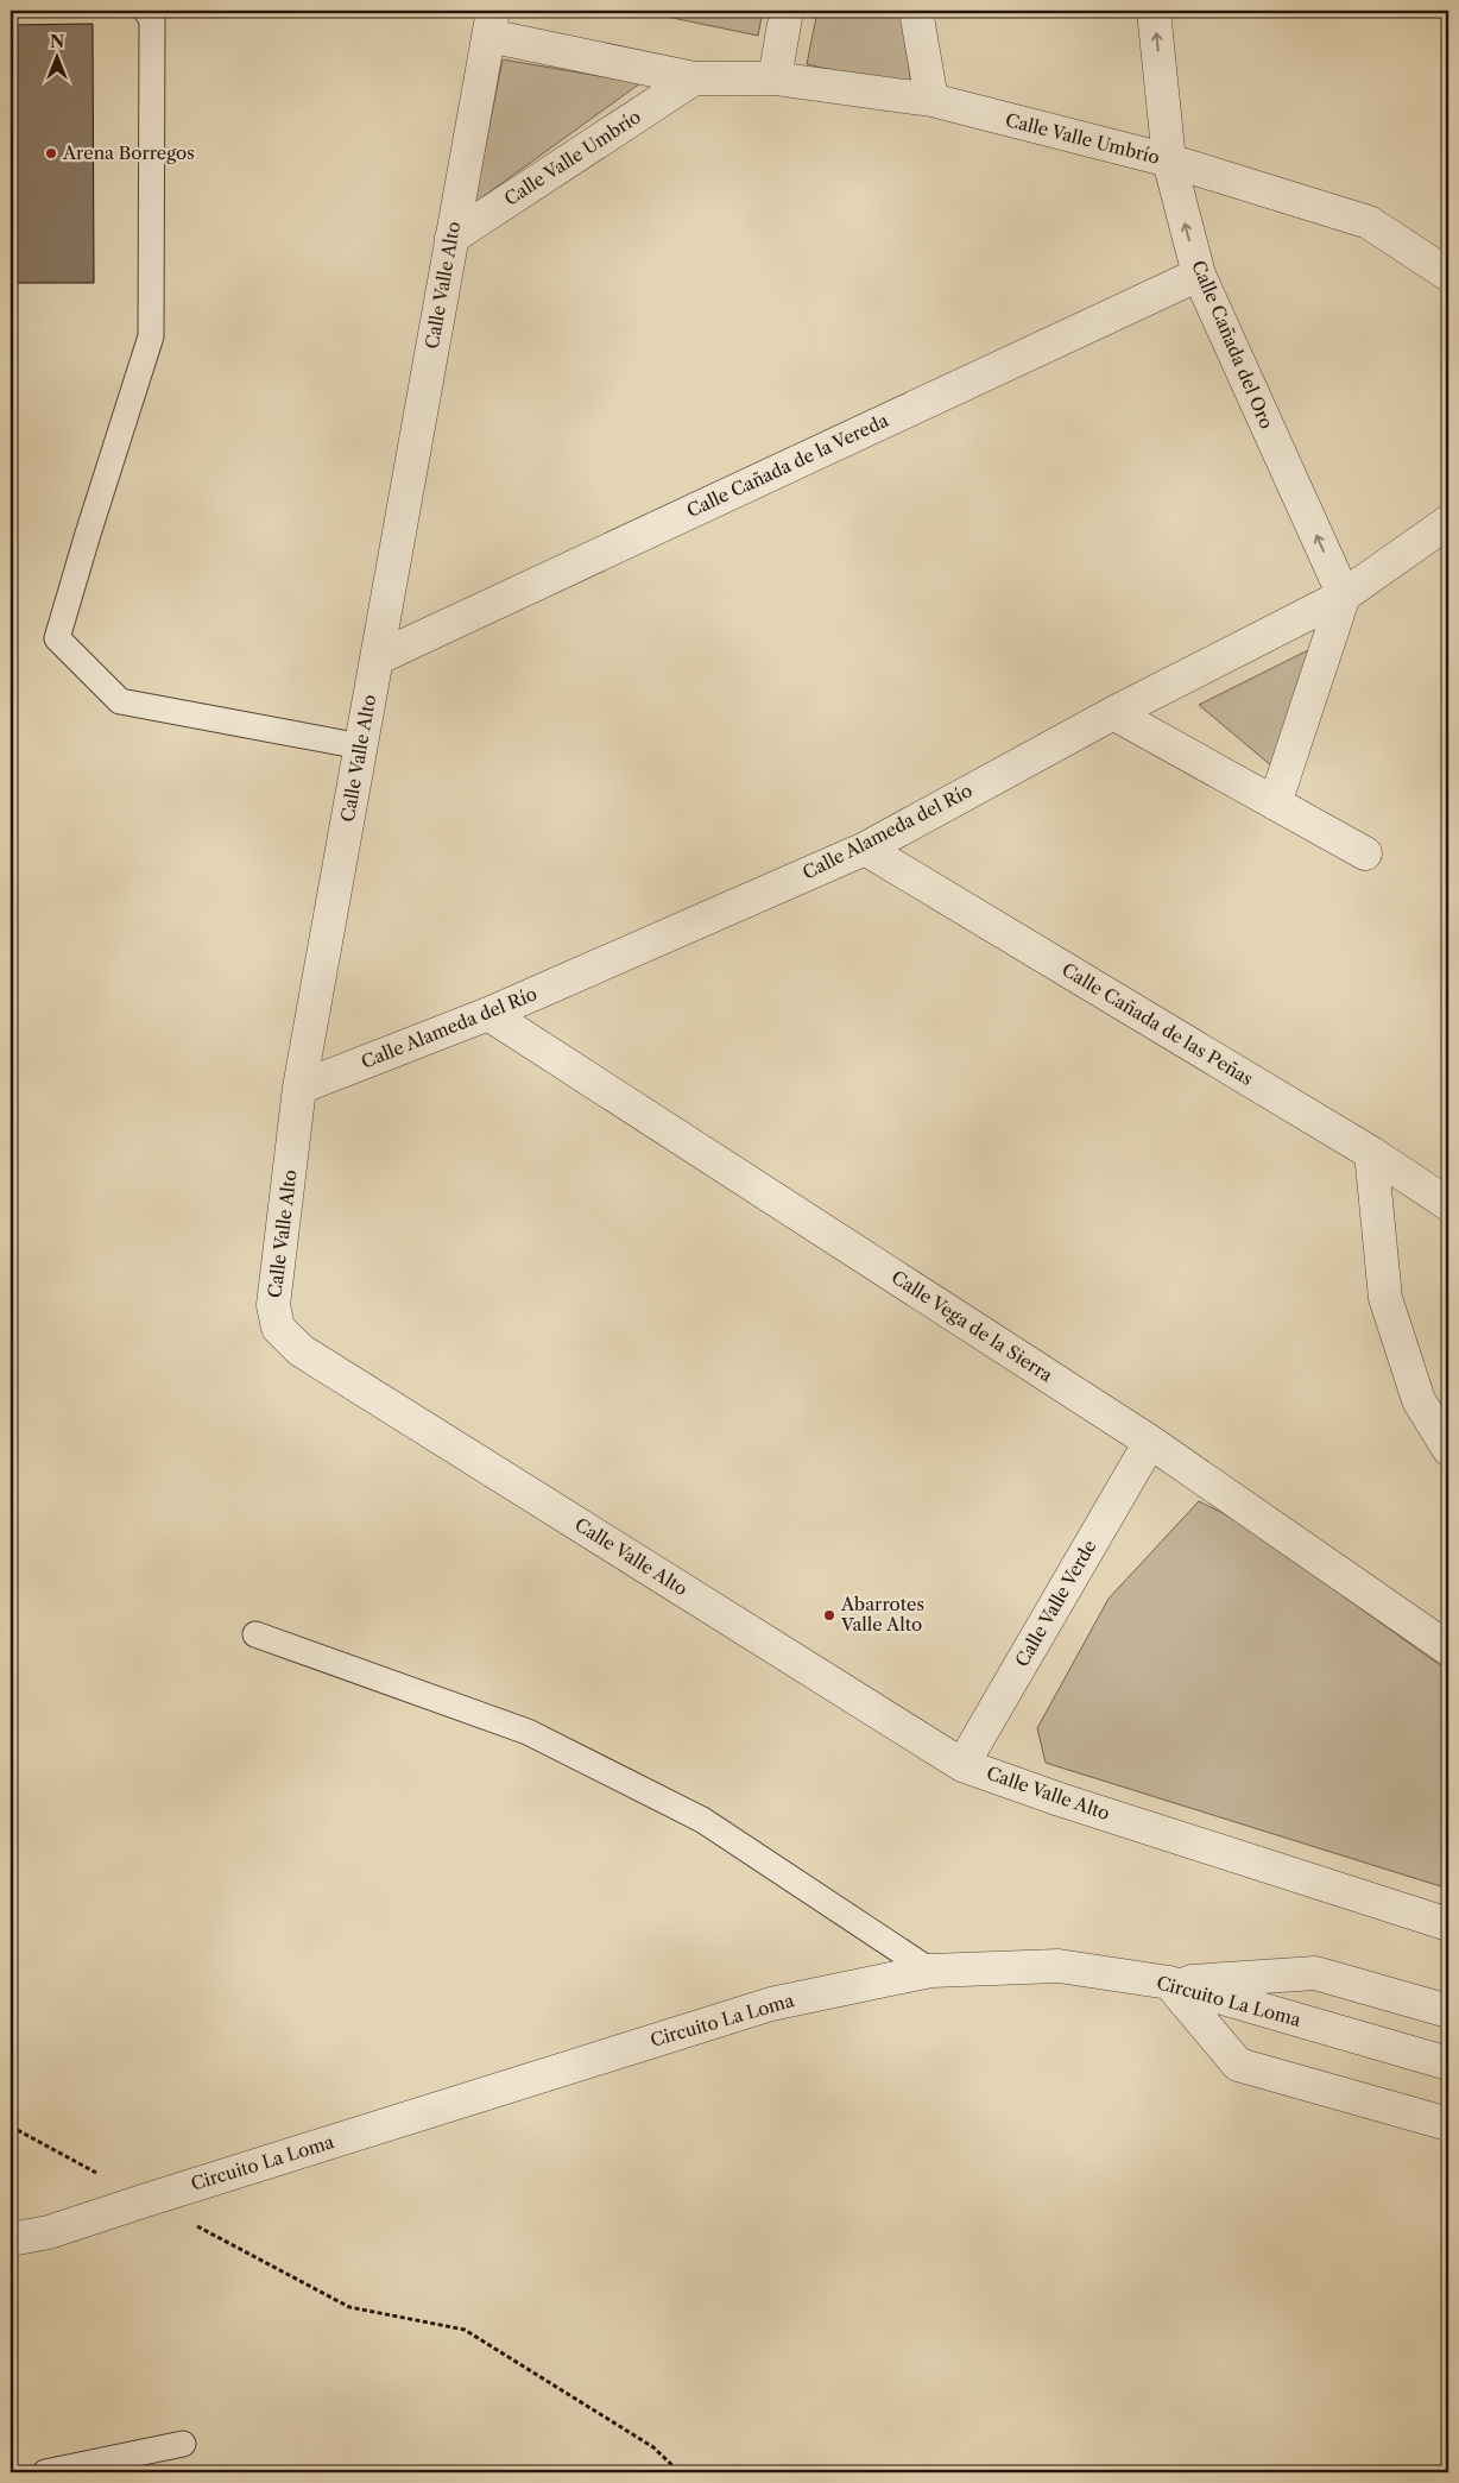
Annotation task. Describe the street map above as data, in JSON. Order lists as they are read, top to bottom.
{
  "streets": {
    "street": [
      "Calle Valle Umbrío",
      "Calle Valle Alto",
      "Calle Cañada del Oro",
      "Calle Cañada de la Vereda",
      "Calle Alameda del Río",
      "Calle Cañada de las Peñas",
      "Calle Vega de la Sierra",
      "Calle Valle Verde",
      "Circuito La Loma"
    ]
  },
  "crossings": [
    ["Calle Valle Umbrío", "Calle Valle Alto"],
    ["Calle Valle Umbrío", "Calle Cañada del Oro"],
    ["Calle Valle Alto", "Calle Cañada de la Vereda"],
    ["Calle Valle Alto", "Calle Alameda del Río"],
    ["Calle Valle Alto", "Calle Valle Verde"],
    ["Calle Cañada del Oro", "Calle Cañada de la Vereda"],
    ["Calle Cañada del Oro", "Calle Alameda del Río"],
    ["Calle Alameda del Río", "Calle Cañada de las Peñas"],
    ["Calle Alameda del Río", "Calle Vega de la Sierra"],
    ["Calle Vega de la Sierra", "Calle Valle Verde"]
  ],
  "one_way": ["Calle Cañada del Oro"],
  "places": ["Arena Borregos", "Abarrotes Valle Alto"],
  "north": "top"
}
